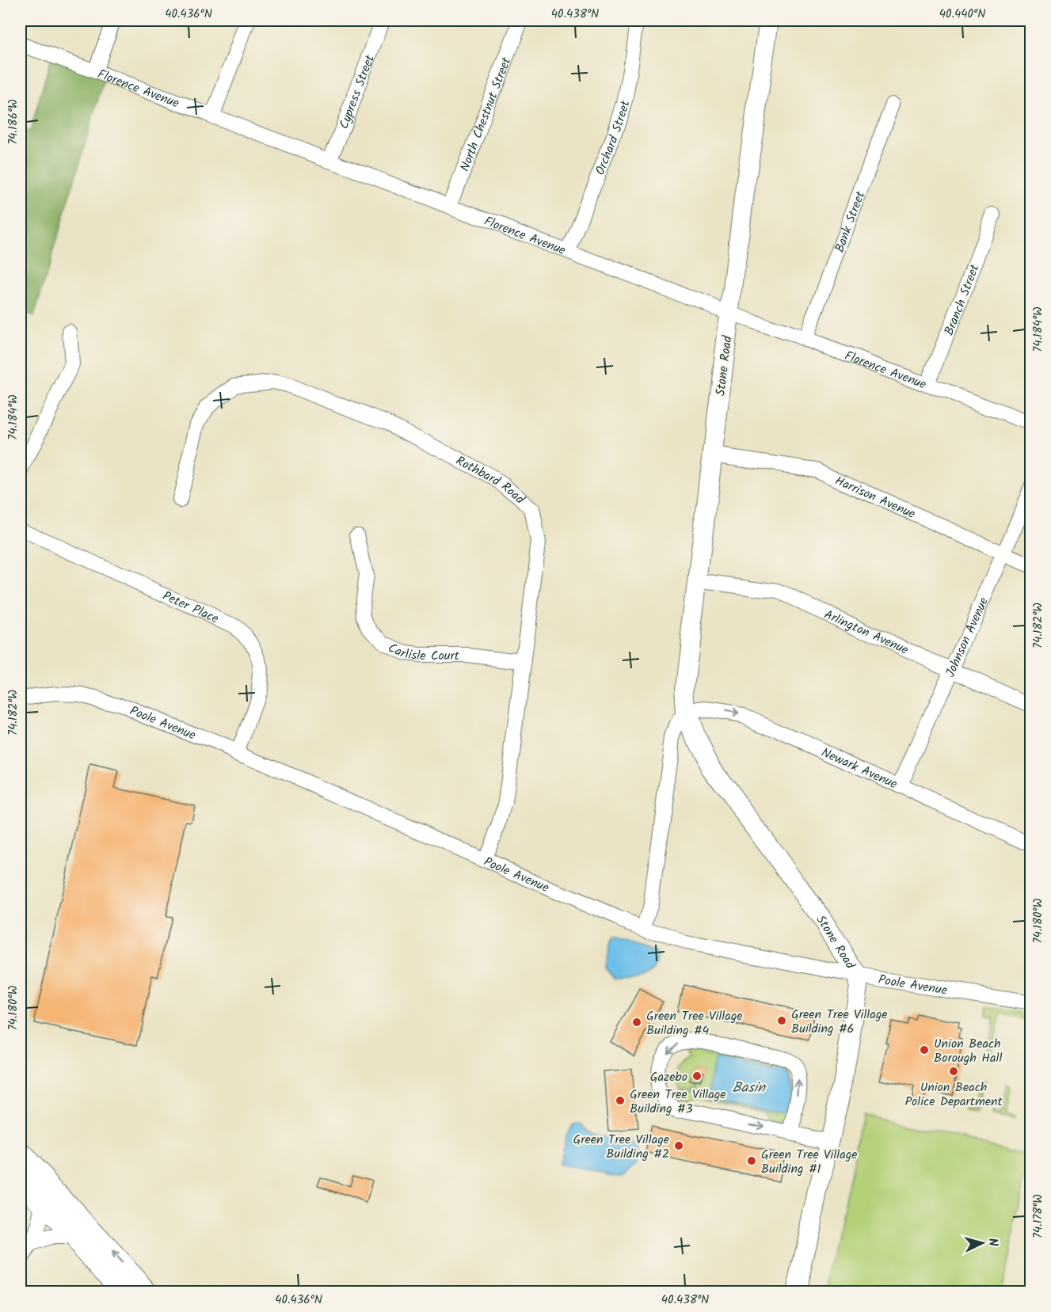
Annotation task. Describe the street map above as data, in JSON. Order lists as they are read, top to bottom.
{
  "streets": {
    "main road": ["Stone Road"],
    "street": [
      "Florence Avenue",
      "Cypress Street",
      "North Chestnut Street",
      "Orchard Street",
      "Bank Street",
      "Branch Street",
      "Rothbard Road",
      "Harrison Avenue",
      "Peter Place",
      "Arlington Avenue",
      "Johnson Avenue",
      "Carlisle Court",
      "Poole Avenue",
      "Newark Avenue"
    ]
  },
  "crossings": [
    ["Florence Avenue", "Cypress Street"],
    ["Florence Avenue", "North Chestnut Street"],
    ["Florence Avenue", "Orchard Street"],
    ["Florence Avenue", "Bank Street"],
    ["Florence Avenue", "Branch Street"],
    ["Florence Avenue", "Stone Road"],
    ["Stone Road", "Harrison Avenue"],
    ["Stone Road", "Arlington Avenue"],
    ["Stone Road", "Poole Avenue"],
    ["Stone Road", "Newark Avenue"],
    ["Rothbard Road", "Carlisle Court"],
    ["Rothbard Road", "Poole Avenue"],
    ["Harrison Avenue", "Johnson Avenue"],
    ["Peter Place", "Poole Avenue"],
    ["Arlington Avenue", "Johnson Avenue"],
    ["Johnson Avenue", "Newark Avenue"]
  ],
  "one_way": ["Newark Avenue"],
  "water": ["Basin"],
  "places": [
    "Green Tree Village Building #6",
    "Green Tree Village Building #4",
    "Union Beach Borough Hall",
    "Union Beach Police Department",
    "Gazebo",
    "Green Tree Village Building #3",
    "Green Tree Village Building #2",
    "Green Tree Village Building #1"
  ],
  "north": "right",
  "coordinates": [
    "40.436°N",
    "40.438°N",
    "40.440°N",
    "74.186°W",
    "74.184°W",
    "74.182°W",
    "74.180°W",
    "74.178°W"
  ]
}
